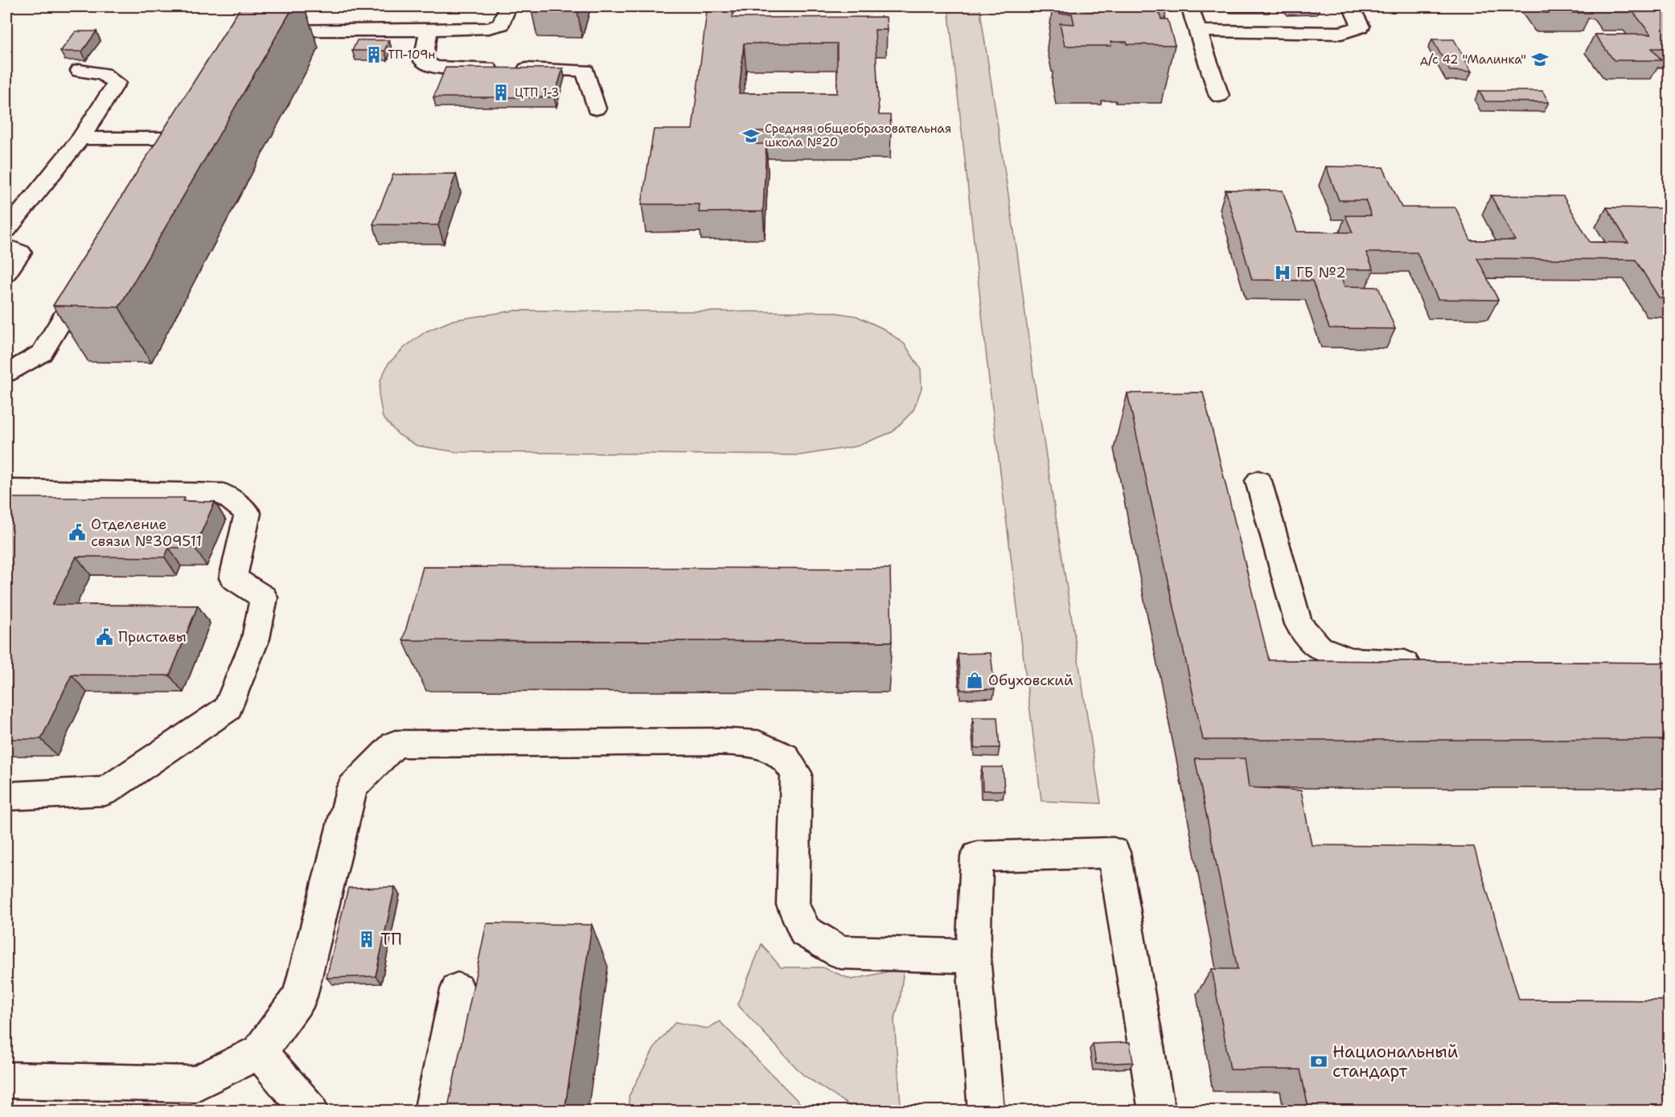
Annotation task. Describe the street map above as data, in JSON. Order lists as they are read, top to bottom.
{
  "places": {
    "building": ["ТП-109н", "ЦТП 1-3", "ТП"],
    "school or university": ["д/с 42 \"Малинка\"", "Средняя общеобразовательная школа №20"],
    "hospital": ["ГБ №2"],
    "public building": ["Отделение связи №309511", "Приставы"],
    "shop": ["Обуховский"],
    "bank": ["Национальный стандарт"]
  }
}
